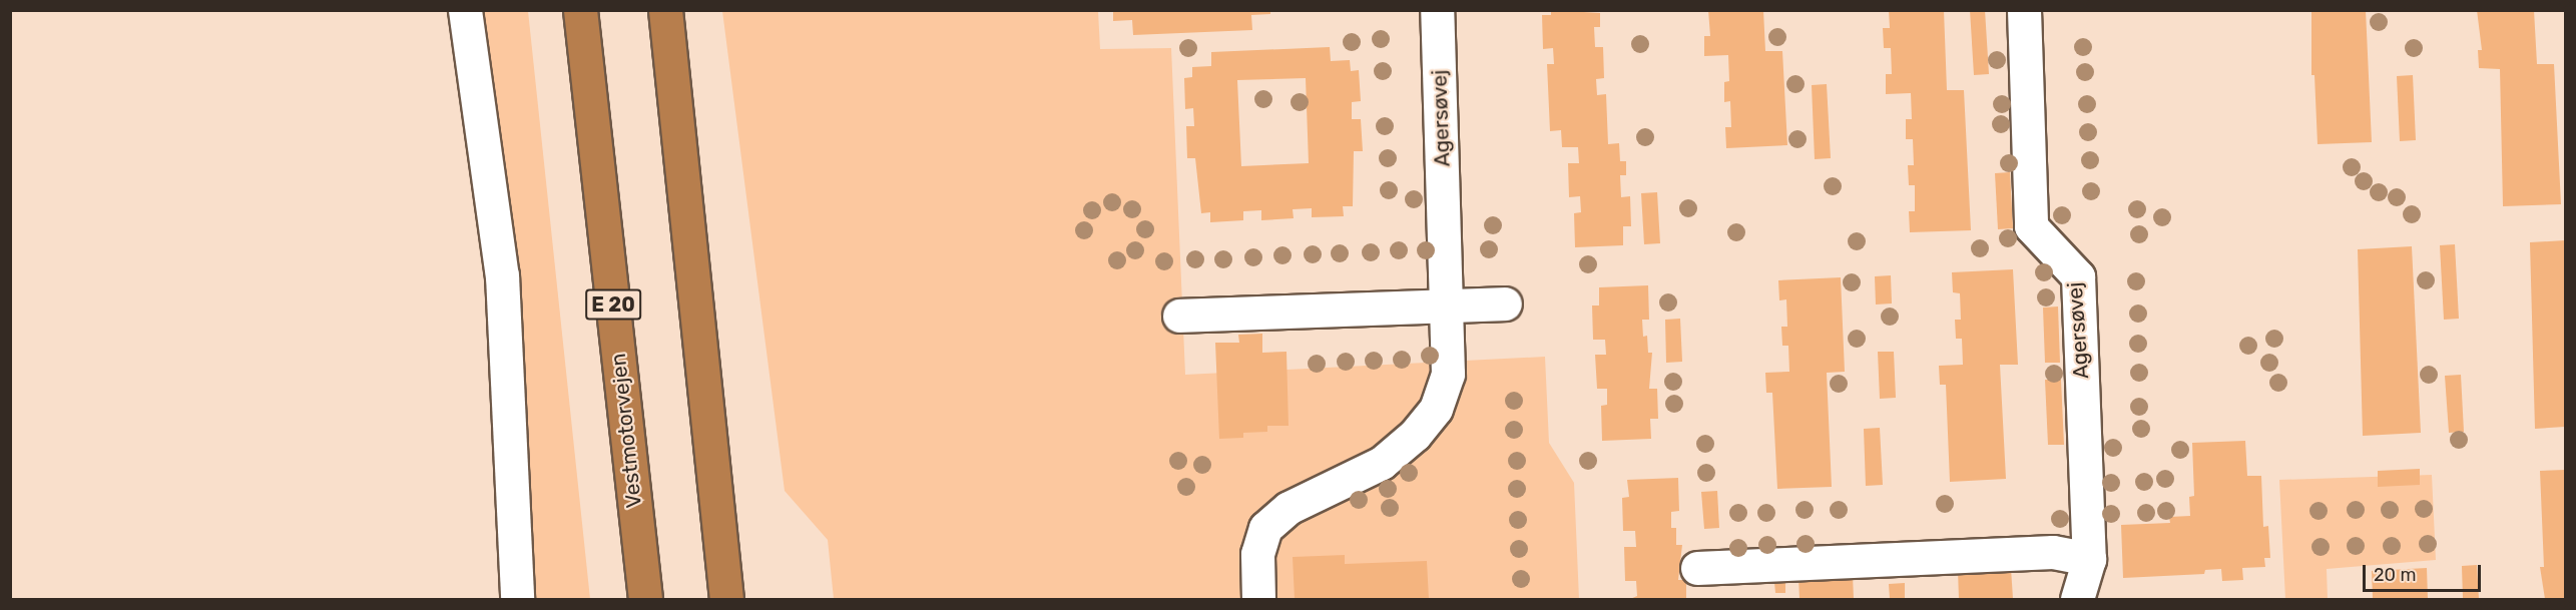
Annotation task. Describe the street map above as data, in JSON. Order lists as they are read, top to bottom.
{
  "streets": {
    "highway": ["E 20", "Vestmotorvejen"],
    "street": ["Agersøvej"]
  },
  "scale_bar": "20 m"
}
